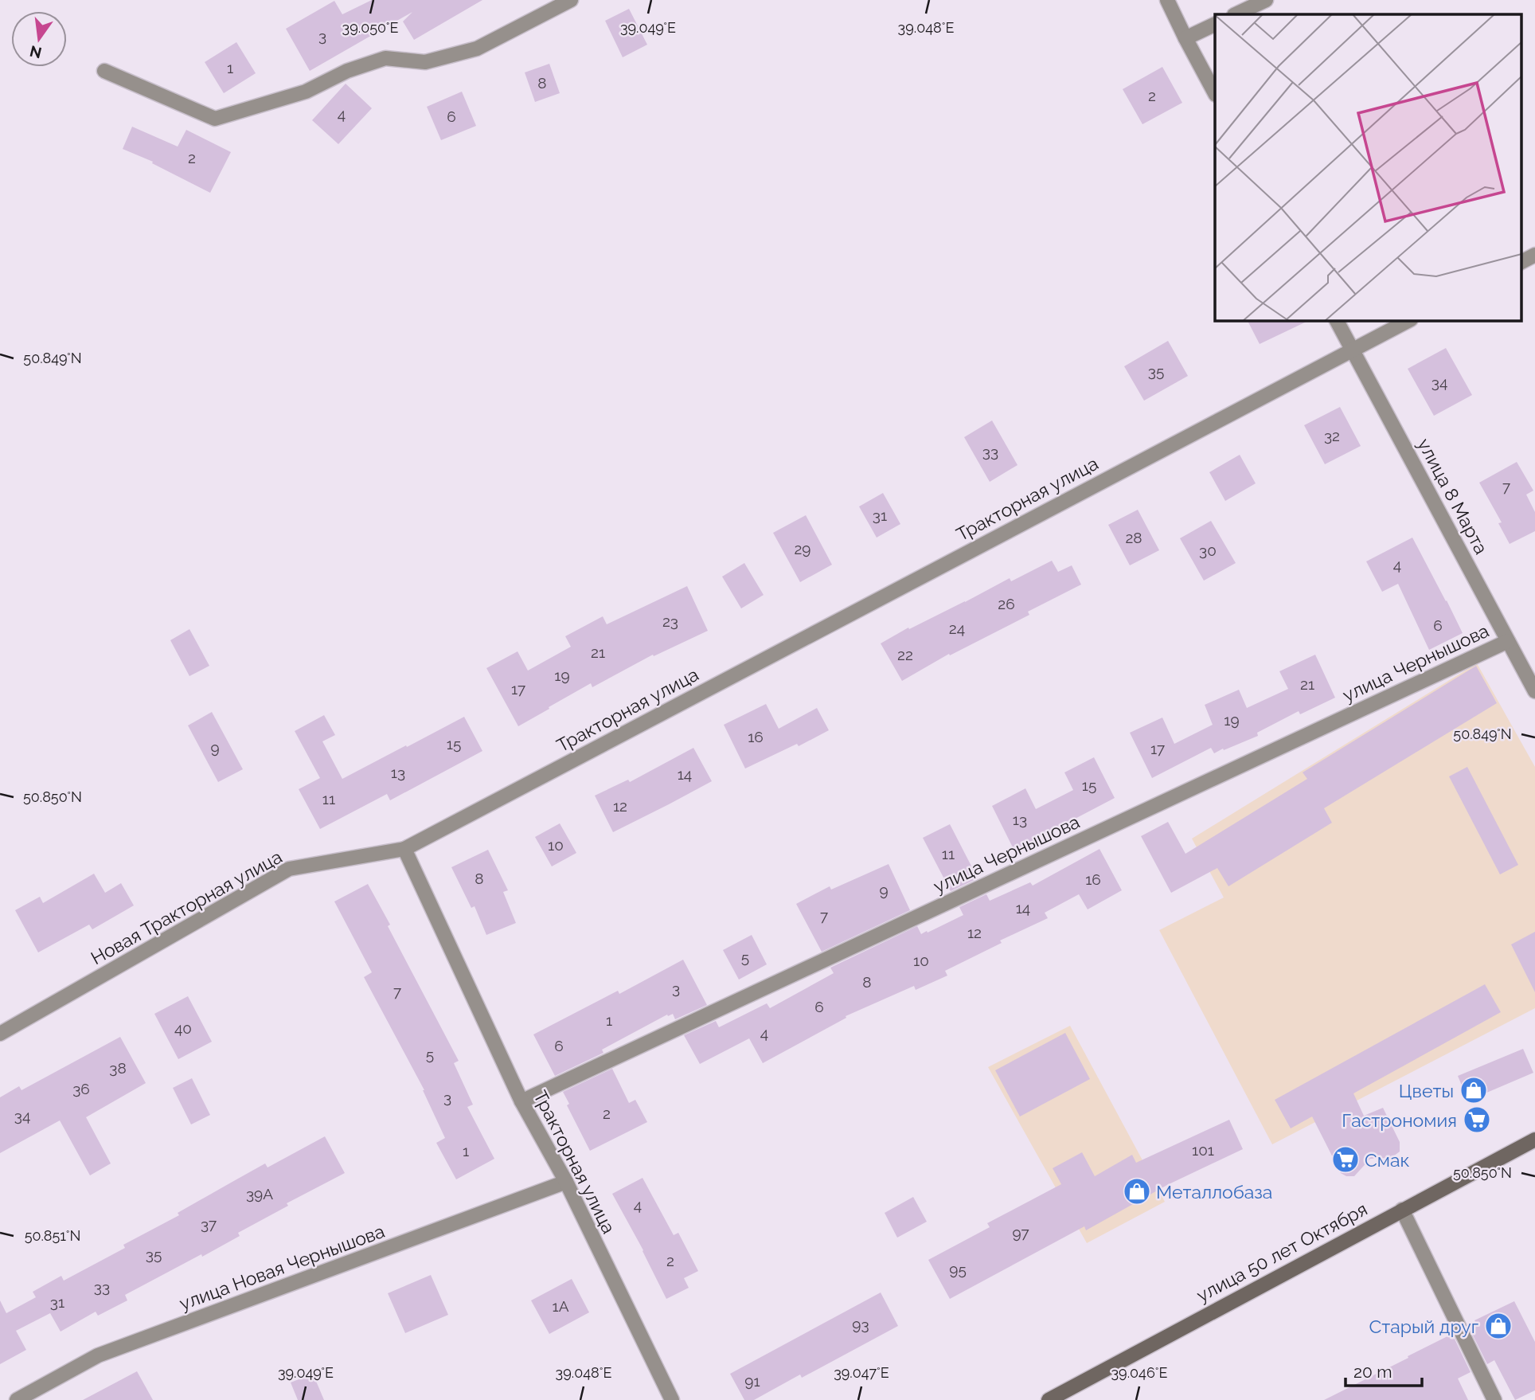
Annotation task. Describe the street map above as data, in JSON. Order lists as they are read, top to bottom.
{
  "streets": {
    "main road": ["улица 50 лет Октября"],
    "street": [
      "улица 8 Марта",
      "Тракторная улица",
      "улица Чернышова",
      "Новая Тракторная улица",
      "улица Новая Чернышова"
    ]
  },
  "crossings": [
    ["улица 8 Марта", "Тракторная улица"],
    ["улица 8 Марта", "улица Чернышова"],
    ["Тракторная улица", "улица Чернышова"],
    ["Тракторная улица", "Новая Тракторная улица"],
    ["Тракторная улица", "улица Новая Чернышова"]
  ],
  "places": {
    "shop": ["Цветы", "Металлобаза", "Старый друг"],
    "supermarket": ["Гастрономия", "Смак"]
  },
  "house_numbers": [
    "3",
    "1",
    "8",
    "2",
    "4",
    "6",
    "2",
    "35",
    "34",
    "32",
    "33",
    "7",
    "31",
    "28",
    "29",
    "30",
    "4",
    "26",
    "23",
    "6",
    "24",
    "21",
    "22",
    "19",
    "21",
    "17",
    "19",
    "16",
    "15",
    "9",
    "17",
    "13",
    "14",
    "15",
    "11",
    "12",
    "13",
    "10",
    "11",
    "8",
    "16",
    "9",
    "14",
    "7",
    "12",
    "5",
    "10",
    "8",
    "3",
    "7",
    "6",
    "1",
    "40",
    "4",
    "6",
    "5",
    "38",
    "36",
    "3",
    "2",
    "34",
    "101",
    "1",
    "39А",
    "4",
    "37",
    "97",
    "35",
    "2",
    "95",
    "33",
    "31",
    "1А",
    "93",
    "91"
  ],
  "scale_bar": "20 m",
  "north": "bottom",
  "coordinates": [
    "39.050°E",
    "39.049°E",
    "39.048°E",
    "50.849°N",
    "50.850°N",
    "50.851°N",
    "39.047°E",
    "39.046°E"
  ]
}
